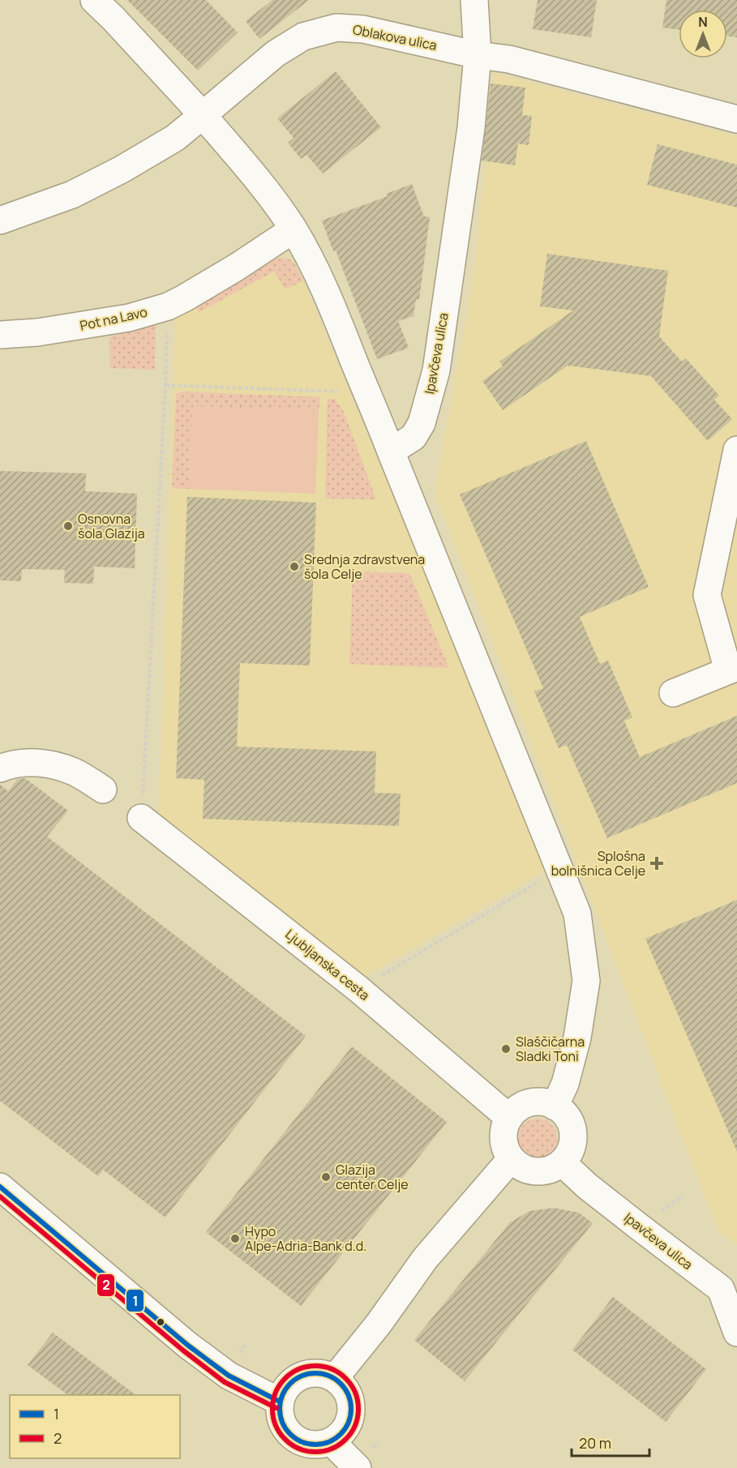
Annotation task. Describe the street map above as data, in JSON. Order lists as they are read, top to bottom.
{
  "streets": {
    "street": [
      "Oblakova ulica",
      "Pot na Lavo",
      "Ipavčeva ulica",
      "Ljubljanska cesta"
    ]
  },
  "crossings": [
    ["Oblakova ulica", "Ipavčeva ulica"],
    ["Ipavčeva ulica", "Ljubljanska cesta"]
  ],
  "places": {
    "other": [
      "Osnovna šola Glazija",
      "Srednja zdravstvena šola Celje",
      "Slaščičarna Sladki Toni",
      "Glazija center Celje",
      "Hypo Alpe-Adria-Bank d.d."
    ],
    "health": ["Splošna bolnišnica Celje"]
  },
  "lines": ["transit line 1", "transit line 2"],
  "legend": ["1", "2"],
  "scale_bar": "20 m",
  "north": "top"
}
